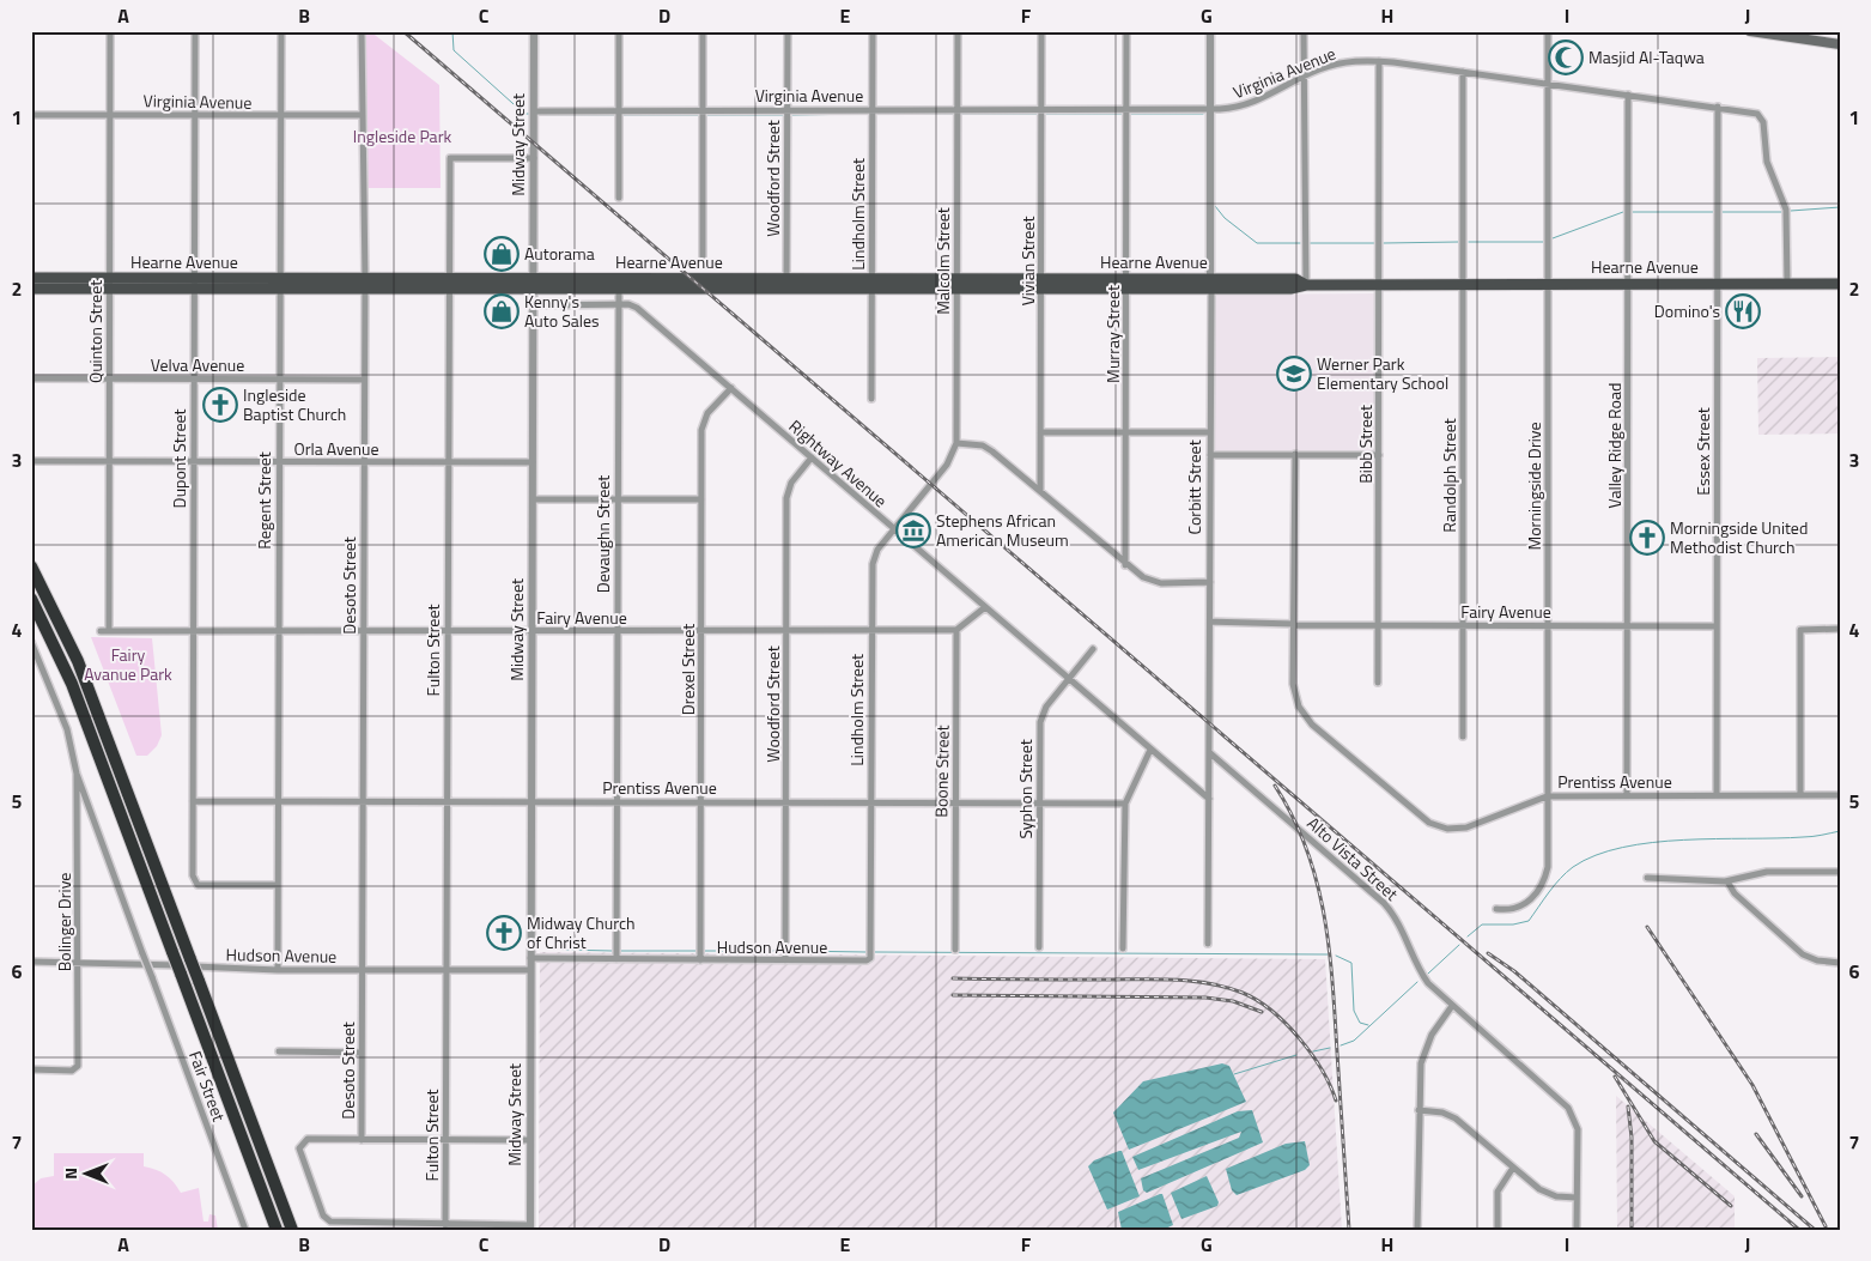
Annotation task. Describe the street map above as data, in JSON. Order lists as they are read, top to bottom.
{
  "streets": {
    "main road": ["Hearne Avenue"],
    "street": [
      "Virginia Avenue",
      "Midway Street",
      "Woodford Street",
      "Lindholm Street",
      "Malcolm Street",
      "Vivian Street",
      "Quinton Street",
      "Murray Street",
      "Velva Avenue",
      "Bibb Street",
      "Valley Ridge Road",
      "Orla Avenue",
      "Essex Street",
      "Dupont Street",
      "Rightway Avenue",
      "Randolph Street",
      "Morningside Drive",
      "Corbitt Street",
      "Regent Street",
      "Devaughn Street",
      "Desoto Street",
      "Fairy Avenue",
      "Fulton Street",
      "Drexel Street",
      "Boone Street",
      "Prentiss Avenue",
      "Syphon Street",
      "Alto Vista Street",
      "Bolinger Drive",
      "Hudson Avenue",
      "Fair Street"
    ]
  },
  "crossings": [
    ["Virginia Avenue", "Midway Street"],
    ["Virginia Avenue", "Woodford Street"],
    ["Virginia Avenue", "Lindholm Street"],
    ["Virginia Avenue", "Malcolm Street"],
    ["Virginia Avenue", "Vivian Street"],
    ["Virginia Avenue", "Hearne Avenue"],
    ["Virginia Avenue", "Quinton Street"],
    ["Virginia Avenue", "Murray Street"],
    ["Virginia Avenue", "Bibb Street"],
    ["Virginia Avenue", "Valley Ridge Road"],
    ["Virginia Avenue", "Essex Street"],
    ["Virginia Avenue", "Dupont Street"],
    ["Virginia Avenue", "Randolph Street"],
    ["Virginia Avenue", "Morningside Drive"],
    ["Virginia Avenue", "Corbitt Street"],
    ["Virginia Avenue", "Regent Street"],
    ["Virginia Avenue", "Desoto Street"],
    ["Midway Street", "Hearne Avenue"],
    ["Midway Street", "Orla Avenue"],
    ["Midway Street", "Rightway Avenue"],
    ["Midway Street", "Fairy Avenue"],
    ["Midway Street", "Fulton Street"],
    ["Midway Street", "Prentiss Avenue"],
    ["Midway Street", "Hudson Avenue"],
    ["Woodford Street", "Hearne Avenue"],
    ["Woodford Street", "Rightway Avenue"],
    ["Woodford Street", "Fairy Avenue"],
    ["Woodford Street", "Prentiss Avenue"],
    ["Woodford Street", "Hudson Avenue"],
    ["Lindholm Street", "Malcolm Street"],
    ["Lindholm Street", "Hearne Avenue"],
    ["Lindholm Street", "Rightway Avenue"],
    ["Lindholm Street", "Fairy Avenue"],
    ["Lindholm Street", "Prentiss Avenue"],
    ["Lindholm Street", "Hudson Avenue"],
    ["Malcolm Street", "Hearne Avenue"],
    ["Vivian Street", "Hearne Avenue"],
    ["Hearne Avenue", "Quinton Street"],
    ["Hearne Avenue", "Murray Street"],
    ["Hearne Avenue", "Bibb Street"],
    ["Hearne Avenue", "Valley Ridge Road"],
    ["Hearne Avenue", "Essex Street"],
    ["Hearne Avenue", "Dupont Street"],
    ["Hearne Avenue", "Randolph Street"],
    ["Hearne Avenue", "Morningside Drive"],
    ["Hearne Avenue", "Corbitt Street"],
    ["Hearne Avenue", "Regent Street"],
    ["Hearne Avenue", "Devaughn Street"],
    ["Hearne Avenue", "Desoto Street"],
    ["Hearne Avenue", "Fulton Street"],
    ["Quinton Street", "Velva Avenue"],
    ["Quinton Street", "Orla Avenue"],
    ["Quinton Street", "Fairy Avenue"],
    ["Velva Avenue", "Dupont Street"],
    ["Velva Avenue", "Regent Street"],
    ["Velva Avenue", "Desoto Street"],
    ["Bibb Street", "Fairy Avenue"],
    ["Valley Ridge Road", "Fairy Avenue"],
    ["Valley Ridge Road", "Prentiss Avenue"],
    ["Orla Avenue", "Dupont Street"],
    ["Orla Avenue", "Regent Street"],
    ["Orla Avenue", "Desoto Street"],
    ["Orla Avenue", "Fulton Street"],
    ["Essex Street", "Fairy Avenue"],
    ["Essex Street", "Prentiss Avenue"],
    ["Dupont Street", "Regent Street"],
    ["Dupont Street", "Fairy Avenue"],
    ["Dupont Street", "Prentiss Avenue"],
    ["Rightway Avenue", "Corbitt Street"],
    ["Rightway Avenue", "Devaughn Street"],
    ["Rightway Avenue", "Drexel Street"],
    ["Rightway Avenue", "Syphon Street"],
    ["Randolph Street", "Fairy Avenue"],
    ["Morningside Drive", "Fairy Avenue"],
    ["Morningside Drive", "Prentiss Avenue"],
    ["Corbitt Street", "Fairy Avenue"],
    ["Corbitt Street", "Alto Vista Street"],
    ["Regent Street", "Fairy Avenue"],
    ["Regent Street", "Prentiss Avenue"],
    ["Regent Street", "Hudson Avenue"],
    ["Devaughn Street", "Fairy Avenue"],
    ["Devaughn Street", "Prentiss Avenue"],
    ["Devaughn Street", "Hudson Avenue"],
    ["Desoto Street", "Fairy Avenue"],
    ["Desoto Street", "Prentiss Avenue"],
    ["Desoto Street", "Hudson Avenue"],
    ["Fairy Avenue", "Fulton Street"],
    ["Fairy Avenue", "Drexel Street"],
    ["Fairy Avenue", "Boone Street"],
    ["Fairy Avenue", "Prentiss Avenue"],
    ["Fulton Street", "Prentiss Avenue"],
    ["Fulton Street", "Hudson Avenue"],
    ["Drexel Street", "Prentiss Avenue"],
    ["Drexel Street", "Hudson Avenue"],
    ["Boone Street", "Prentiss Avenue"],
    ["Prentiss Avenue", "Syphon Street"],
    ["Bolinger Drive", "Hudson Avenue"],
    ["Bolinger Drive", "Fair Street"]
  ],
  "parks": ["Ingleside Park", "Fairy Avanue Park"],
  "places": {
    "mosque": ["Masjid Al-Taqwa"],
    "shop": ["Autorama", "Kenny's Auto Sales"],
    "restaurant": ["Domino's"],
    "school or university": ["Werner Park Elementary School"],
    "church": ["Ingleside Baptist Church", "Morningside United Methodist Church", "Midway Church of Christ"],
    "museum": ["Stephens African American Museum"]
  },
  "north": "left",
  "grid": {
    "columns": [
      "A",
      "B",
      "C",
      "D",
      "E",
      "F",
      "G",
      "H",
      "I",
      "J"
    ],
    "rows": [
      "1",
      "2",
      "3",
      "4",
      "5",
      "6",
      "7"
    ]
  }
}
